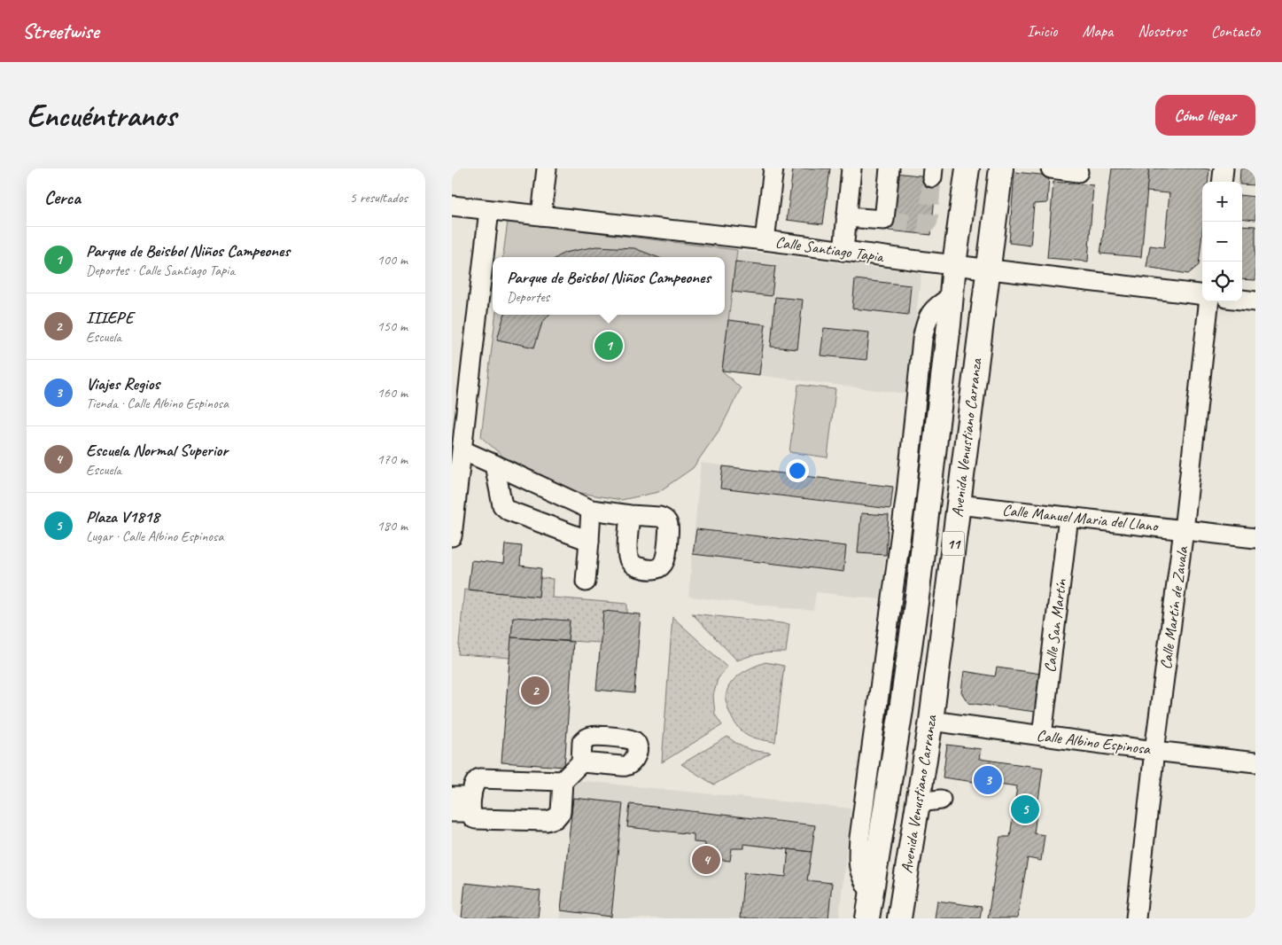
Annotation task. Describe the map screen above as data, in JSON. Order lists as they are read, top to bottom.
{
  "streets": {
    "main road": ["Avenida Venustiano Carranza", "11"],
    "street": [
      "Calle Santiago Tapia",
      "Calle Manuel Maria del Llano",
      "Calle Martín de Zavala",
      "Calle San Martín",
      "Calle Albino Espinosa"
    ]
  },
  "crossings": [
    ["Calle Santiago Tapia", "Avenida Venustiano Carranza"],
    ["Avenida Venustiano Carranza", "Calle Manuel Maria del Llano"],
    ["Avenida Venustiano Carranza", "Calle Albino Espinosa"],
    ["Calle Manuel Maria del Llano", "Calle Martín de Zavala"],
    ["Calle Manuel Maria del Llano", "Calle San Martín"],
    ["Calle Martín de Zavala", "Calle Albino Espinosa"],
    ["Calle San Martín", "Calle Albino Espinosa"]
  ],
  "page": {
    "header": "Streetwise",
    "nav": [
      "Inicio",
      "Mapa",
      "Nosotros",
      "Contacto"
    ],
    "buttons": "Cómo llegar",
    "title": "Encuéntranos",
    "heading": ["Cerca", "5 resultados"],
    "map_buttons": ["+", "−"],
    "list": [
      {
        "mark": "1",
        "name": "Parque de Beisbol Niños Campeones",
        "note": "Deportes · Calle Santiago Tapia",
        "value": "100 m"
      },
      {
        "mark": "2",
        "name": "IIIEPE",
        "note": "Escuela",
        "value": "150 m"
      },
      {
        "mark": "3",
        "name": "Viajes Regios",
        "note": "Tienda · Calle Albino Espinosa",
        "value": "160 m"
      },
      {
        "mark": "4",
        "name": "Escuela Normal Superior",
        "note": "Escuela",
        "value": "170 m"
      },
      {
        "mark": "5",
        "name": "Plaza V1818",
        "note": "Lugar · Calle Albino Espinosa",
        "value": "180 m"
      }
    ],
    "popup": ["Parque de Beisbol Niños Campeones", "Deportes"],
    "pins": [
      "1",
      "2",
      "3",
      "5",
      "4"
    ]
  }
}
